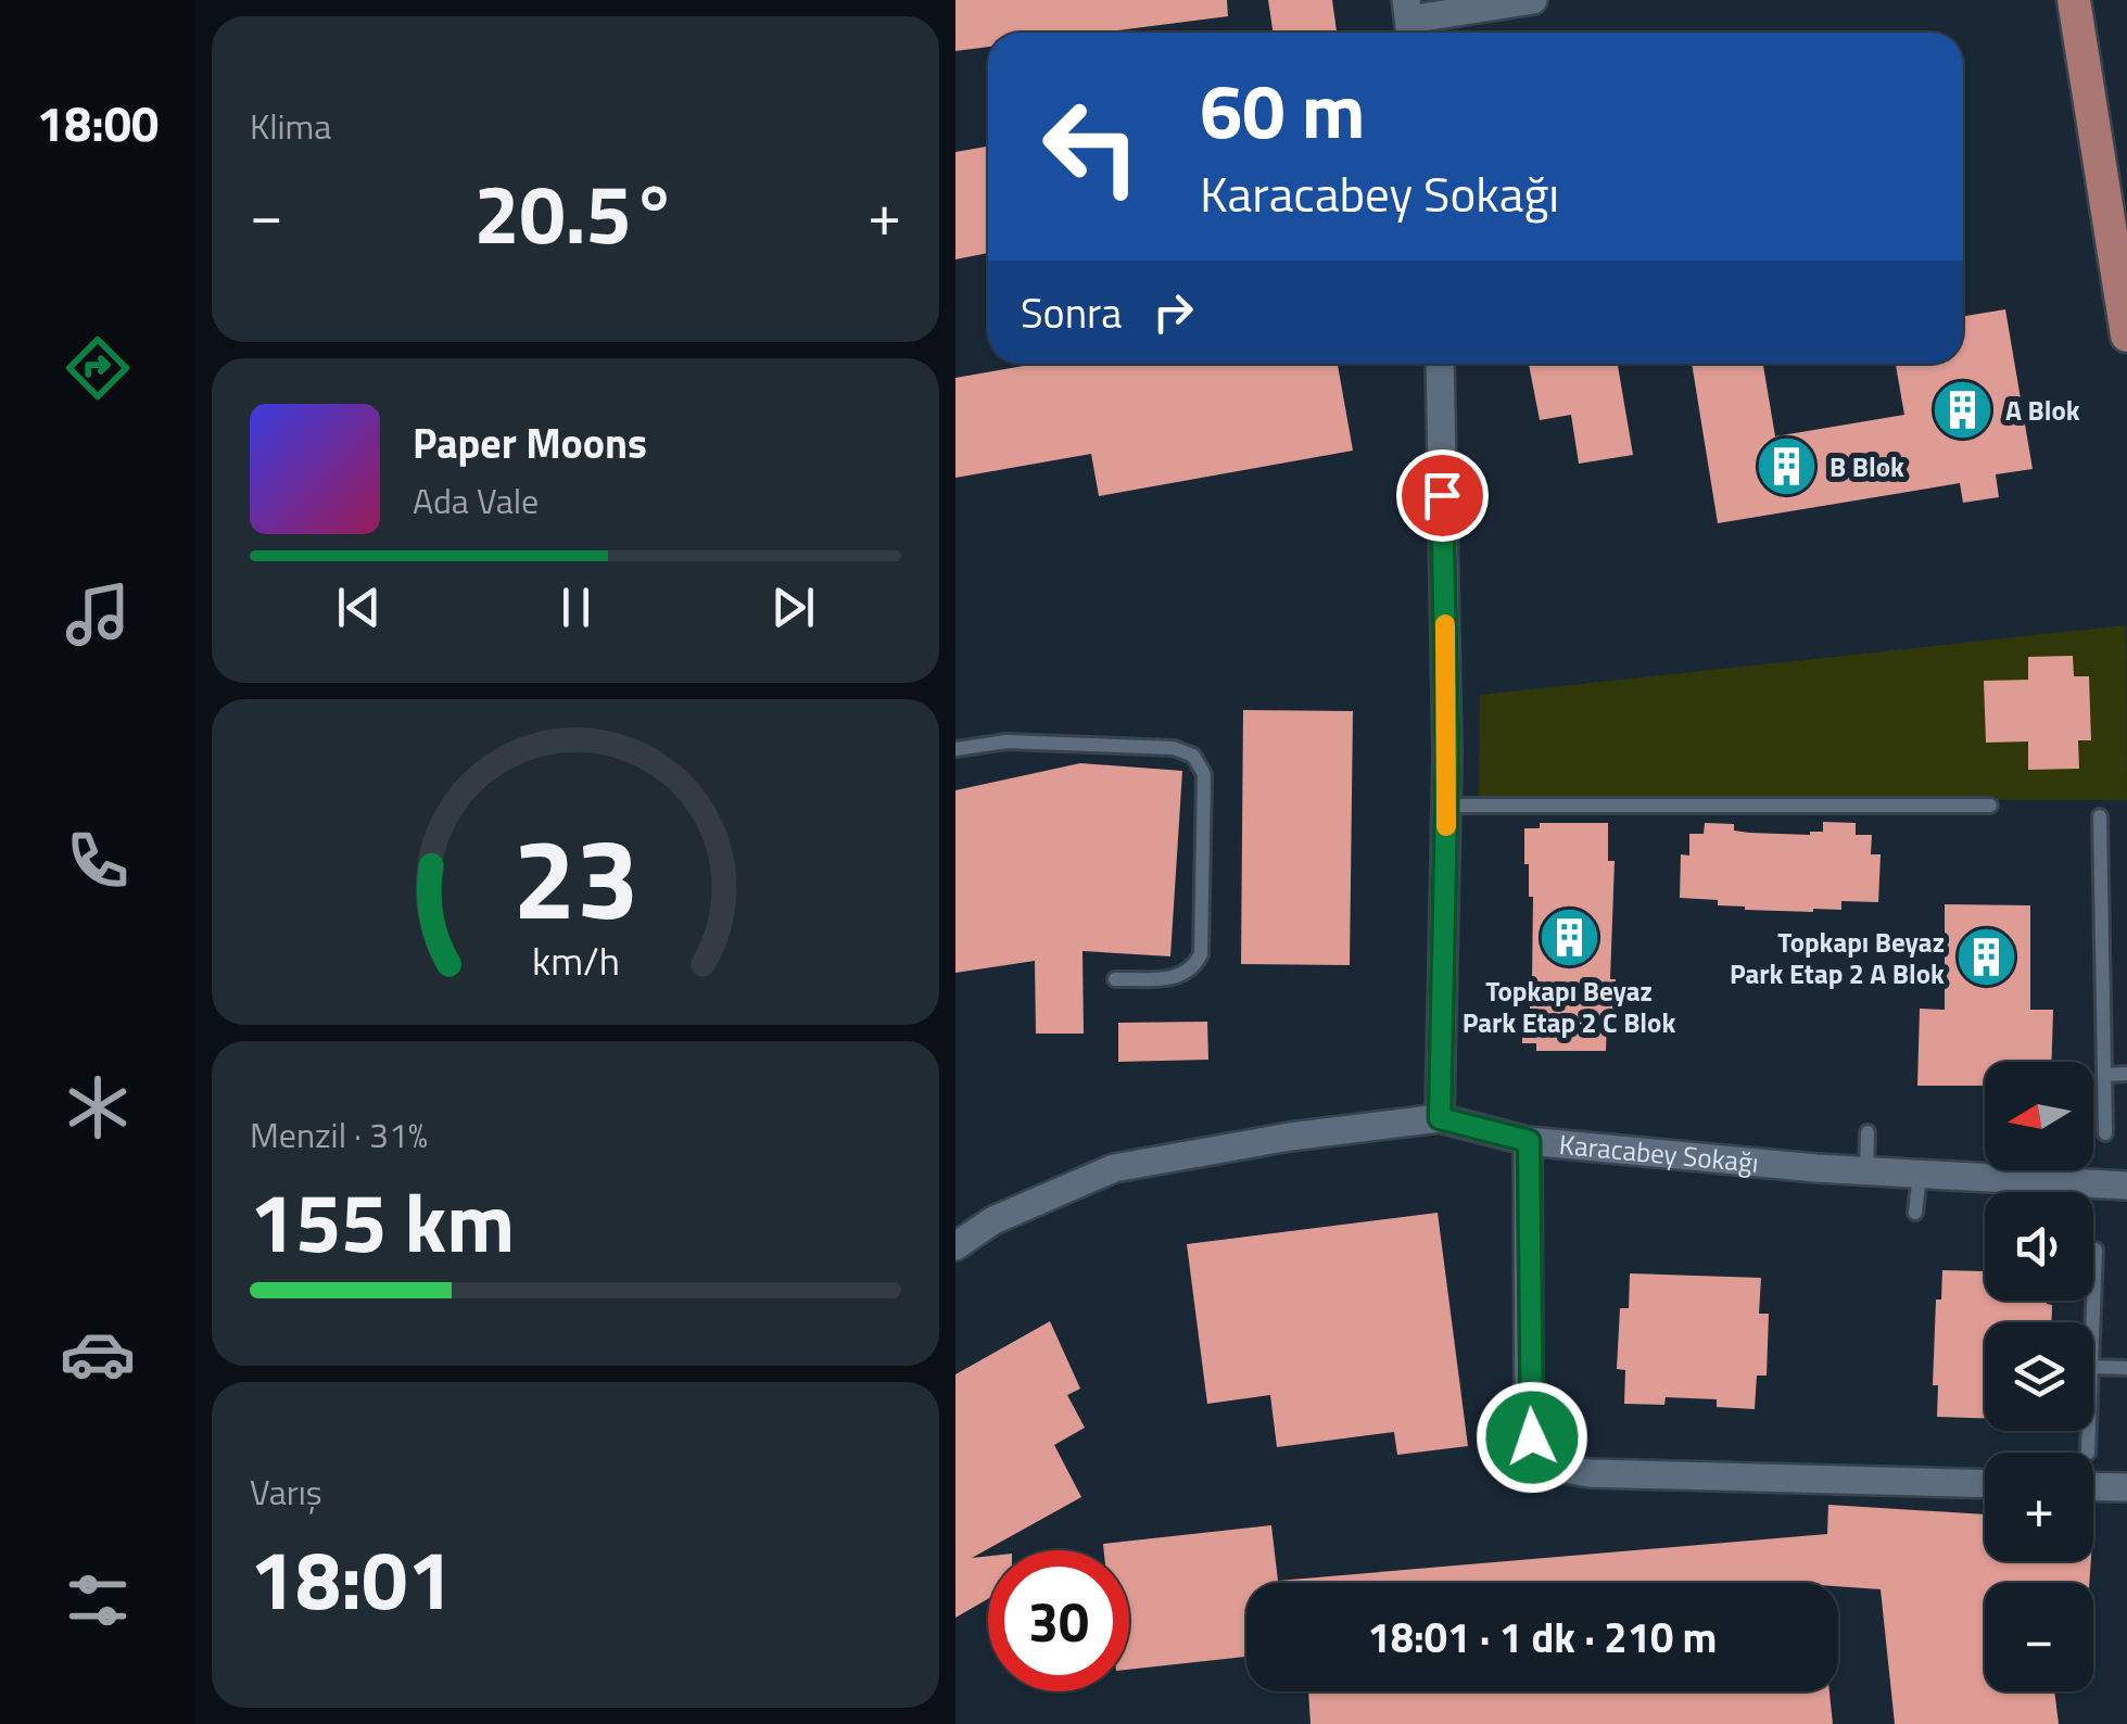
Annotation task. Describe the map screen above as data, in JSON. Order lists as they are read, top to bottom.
{
  "streets": {
    "street": ["Karacabey Sokağı"]
  },
  "places": {
    "building": [
      "A Blok",
      "B Blok",
      "Topkapı Beyaz Park Etap 2 C Blok",
      "Topkapı Beyaz Park Etap 2 A Blok"
    ]
  },
  "north": "left",
  "page": {
    "tabs": "18:00",
    "tile": [
      "Klima",
      ["Menzil · 31%", "155 km"],
      ["Varış", "18:01"]
    ],
    "turn": ["60 m", "Karacabey Sokağı"],
    "heat": ["−", "20.5°", "+"],
    "then": "Sonra",
    "song": ["Paper Moons", "Ada Vale"],
    "map_buttons": ["+", "−"],
    "limit": "30",
    "trip": "18:01 · 1 dk · 210 m",
    "gauge": ["23", "km/h"]
  }
}
